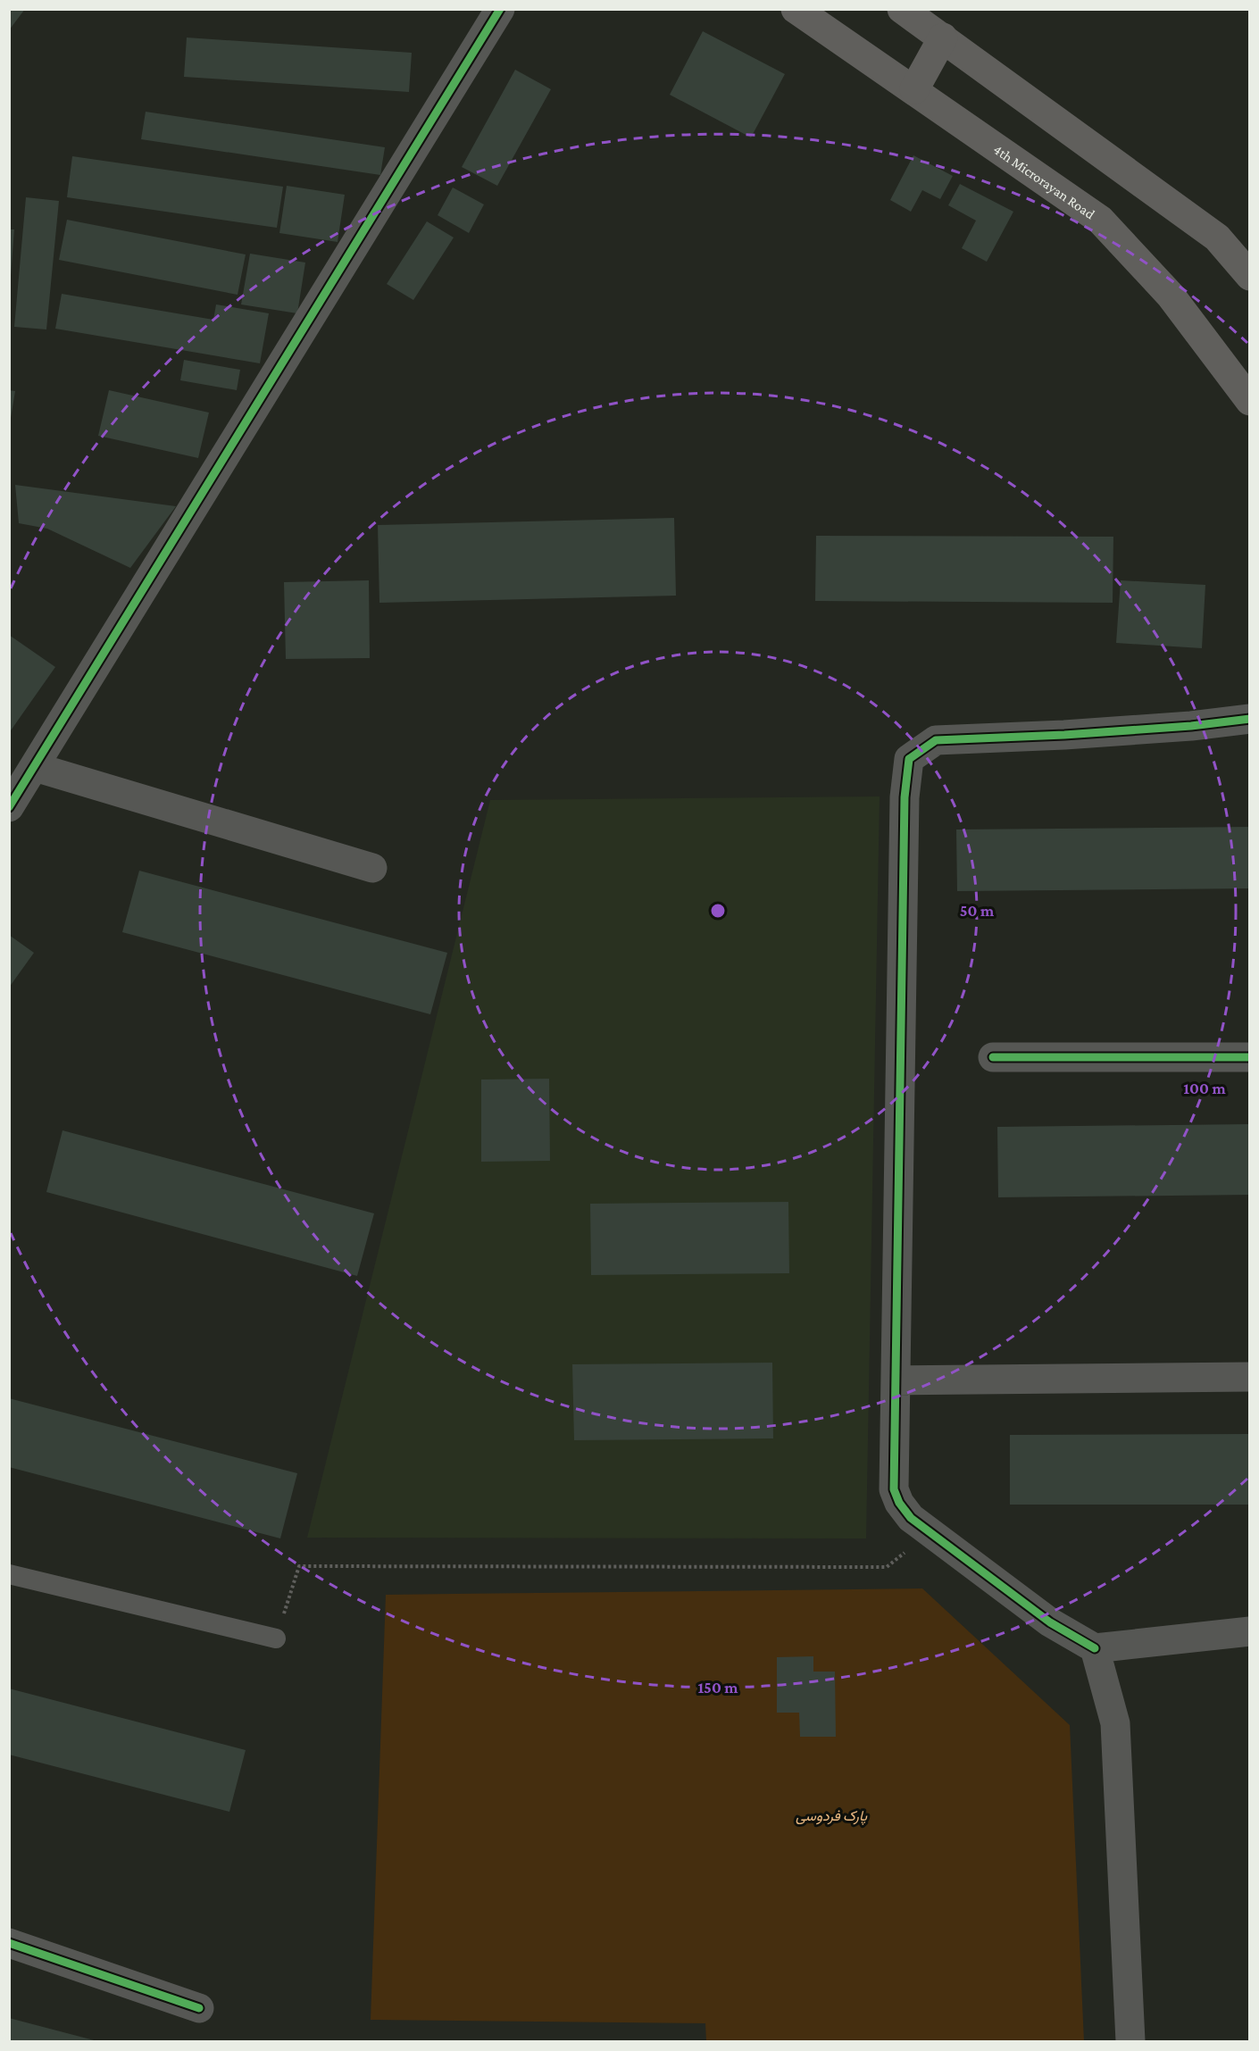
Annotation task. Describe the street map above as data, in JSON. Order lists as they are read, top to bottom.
{
  "streets": {
    "main road": ["4th Microrayan Road"]
  },
  "parks": ["پارک فردوسی"],
  "rings": ["50 m", "100 m", "150 m"]
}
